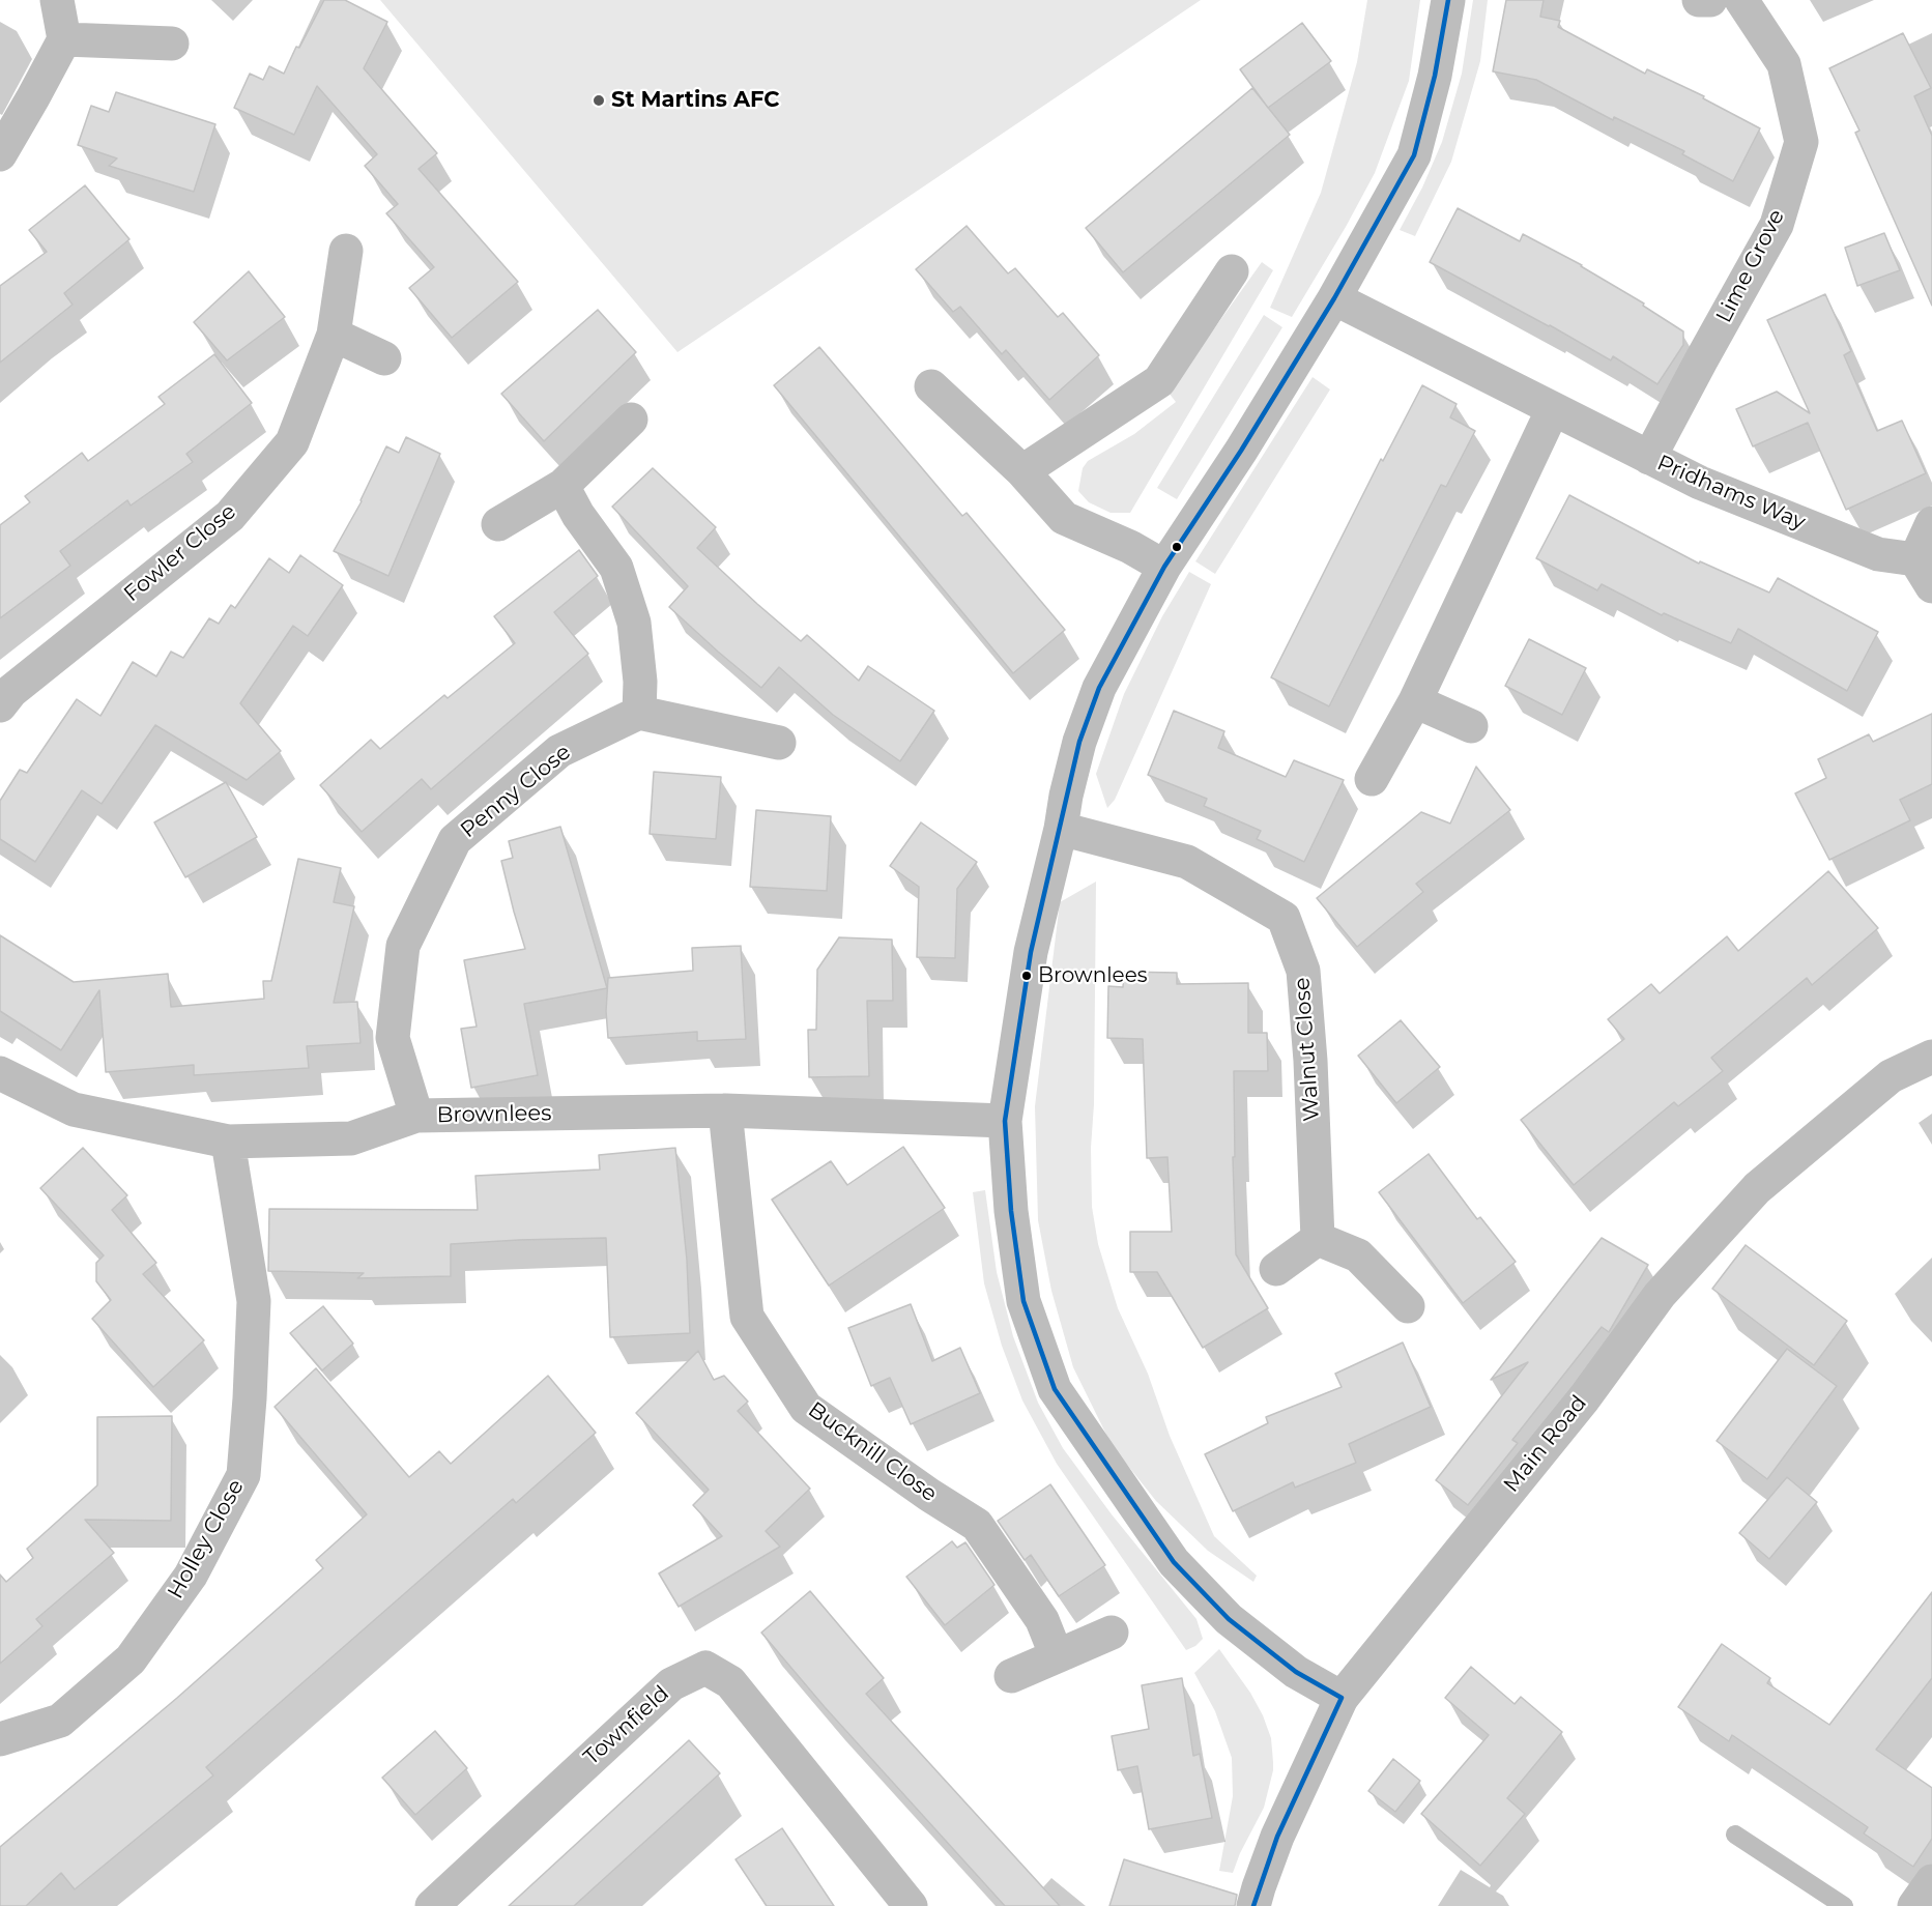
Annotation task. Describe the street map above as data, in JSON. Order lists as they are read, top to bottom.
{
  "streets": {
    "street": [
      "Lime Grove",
      "Pridhams Way",
      "Fowler Close",
      "Penny Close",
      "Walnut Close",
      "Brownlees",
      "Main Road",
      "Bucknill Close",
      "Holley Close",
      "Townfield"
    ]
  },
  "crossings": [
    ["Lime Grove", "Pridhams Way"],
    ["Penny Close", "Brownlees"],
    ["Brownlees", "Bucknill Close"],
    ["Brownlees", "Holley Close"]
  ],
  "places": ["St Martins AFC", "Brownlees"]
}
